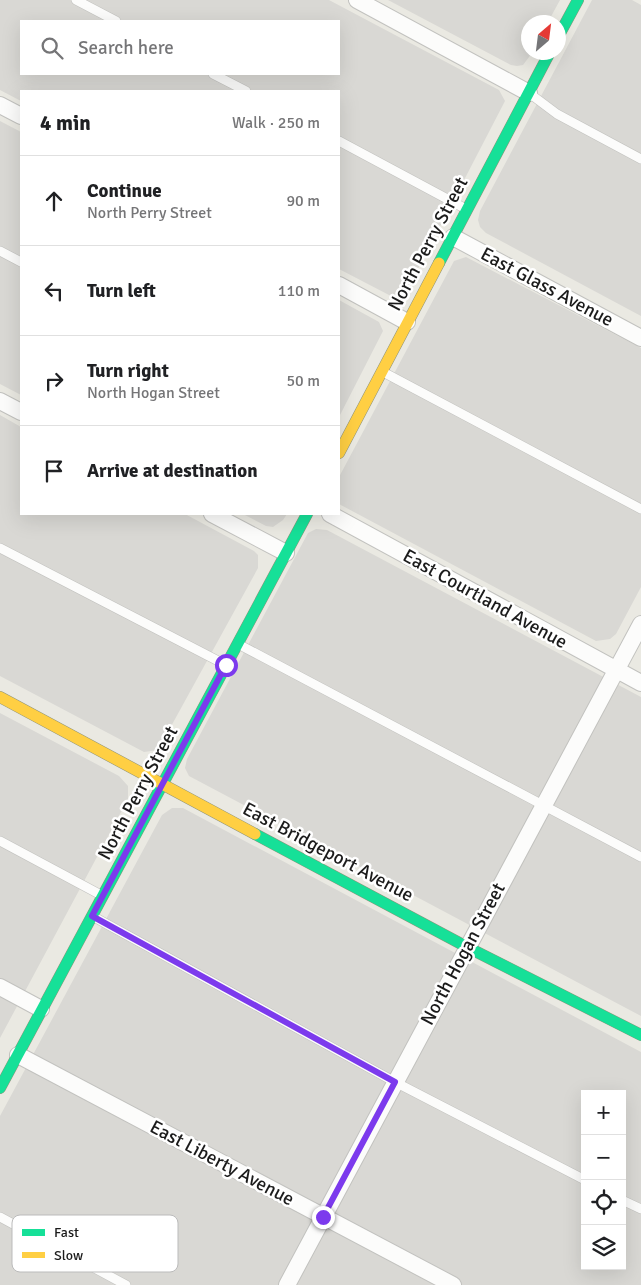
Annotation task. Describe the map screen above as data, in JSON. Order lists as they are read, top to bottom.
{
  "streets": {
    "street": [
      "North Perry Street",
      "East Glass Avenue",
      "East Courtland Avenue",
      "East Bridgeport Avenue",
      "North Hogan Street",
      "East Liberty Avenue"
    ]
  },
  "crossings": [
    ["North Perry Street", "East Glass Avenue"],
    ["North Perry Street", "East Bridgeport Avenue"],
    ["North Perry Street", "East Liberty Avenue"],
    ["East Courtland Avenue", "North Hogan Street"],
    ["East Bridgeport Avenue", "North Hogan Street"],
    ["North Hogan Street", "East Liberty Avenue"]
  ],
  "legend": ["Fast", "Slow"],
  "north": "top right",
  "page": {
    "search": "Search here",
    "heading": ["4 min", "Walk · 250 m"],
    "list": [
      ["Continue", "North Perry Street", "90 m"],
      ["Turn left", "110 m"],
      ["Turn right", "North Hogan Street", "50 m"],
      "Arrive at destination"
    ],
    "map_buttons": ["+", "−"]
  }
}
